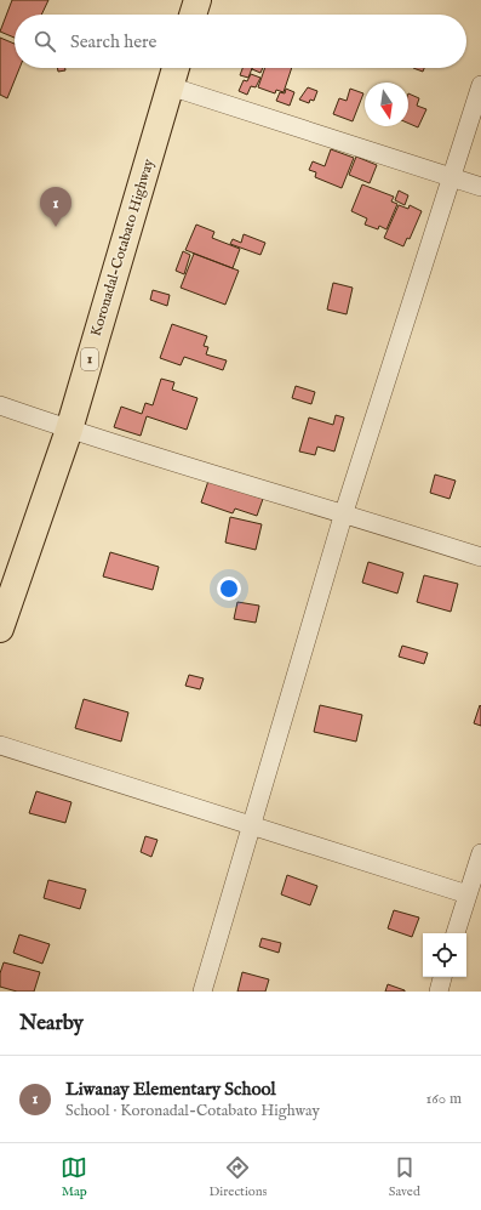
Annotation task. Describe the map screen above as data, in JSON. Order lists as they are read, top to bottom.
{
  "streets": {
    "highway": ["Koronadal-Cotabato Highway", "1"]
  },
  "north": "bottom",
  "page": {
    "search": "Search here",
    "pins": "1",
    "heading": "Nearby",
    "list": [
      {
        "mark": "1",
        "name": "Liwanay Elementary School",
        "note": "School · Koronadal-Cotabato Highway",
        "value": "160 m"
      }
    ],
    "nav": ["Map", "Directions", "Saved"]
  }
}
